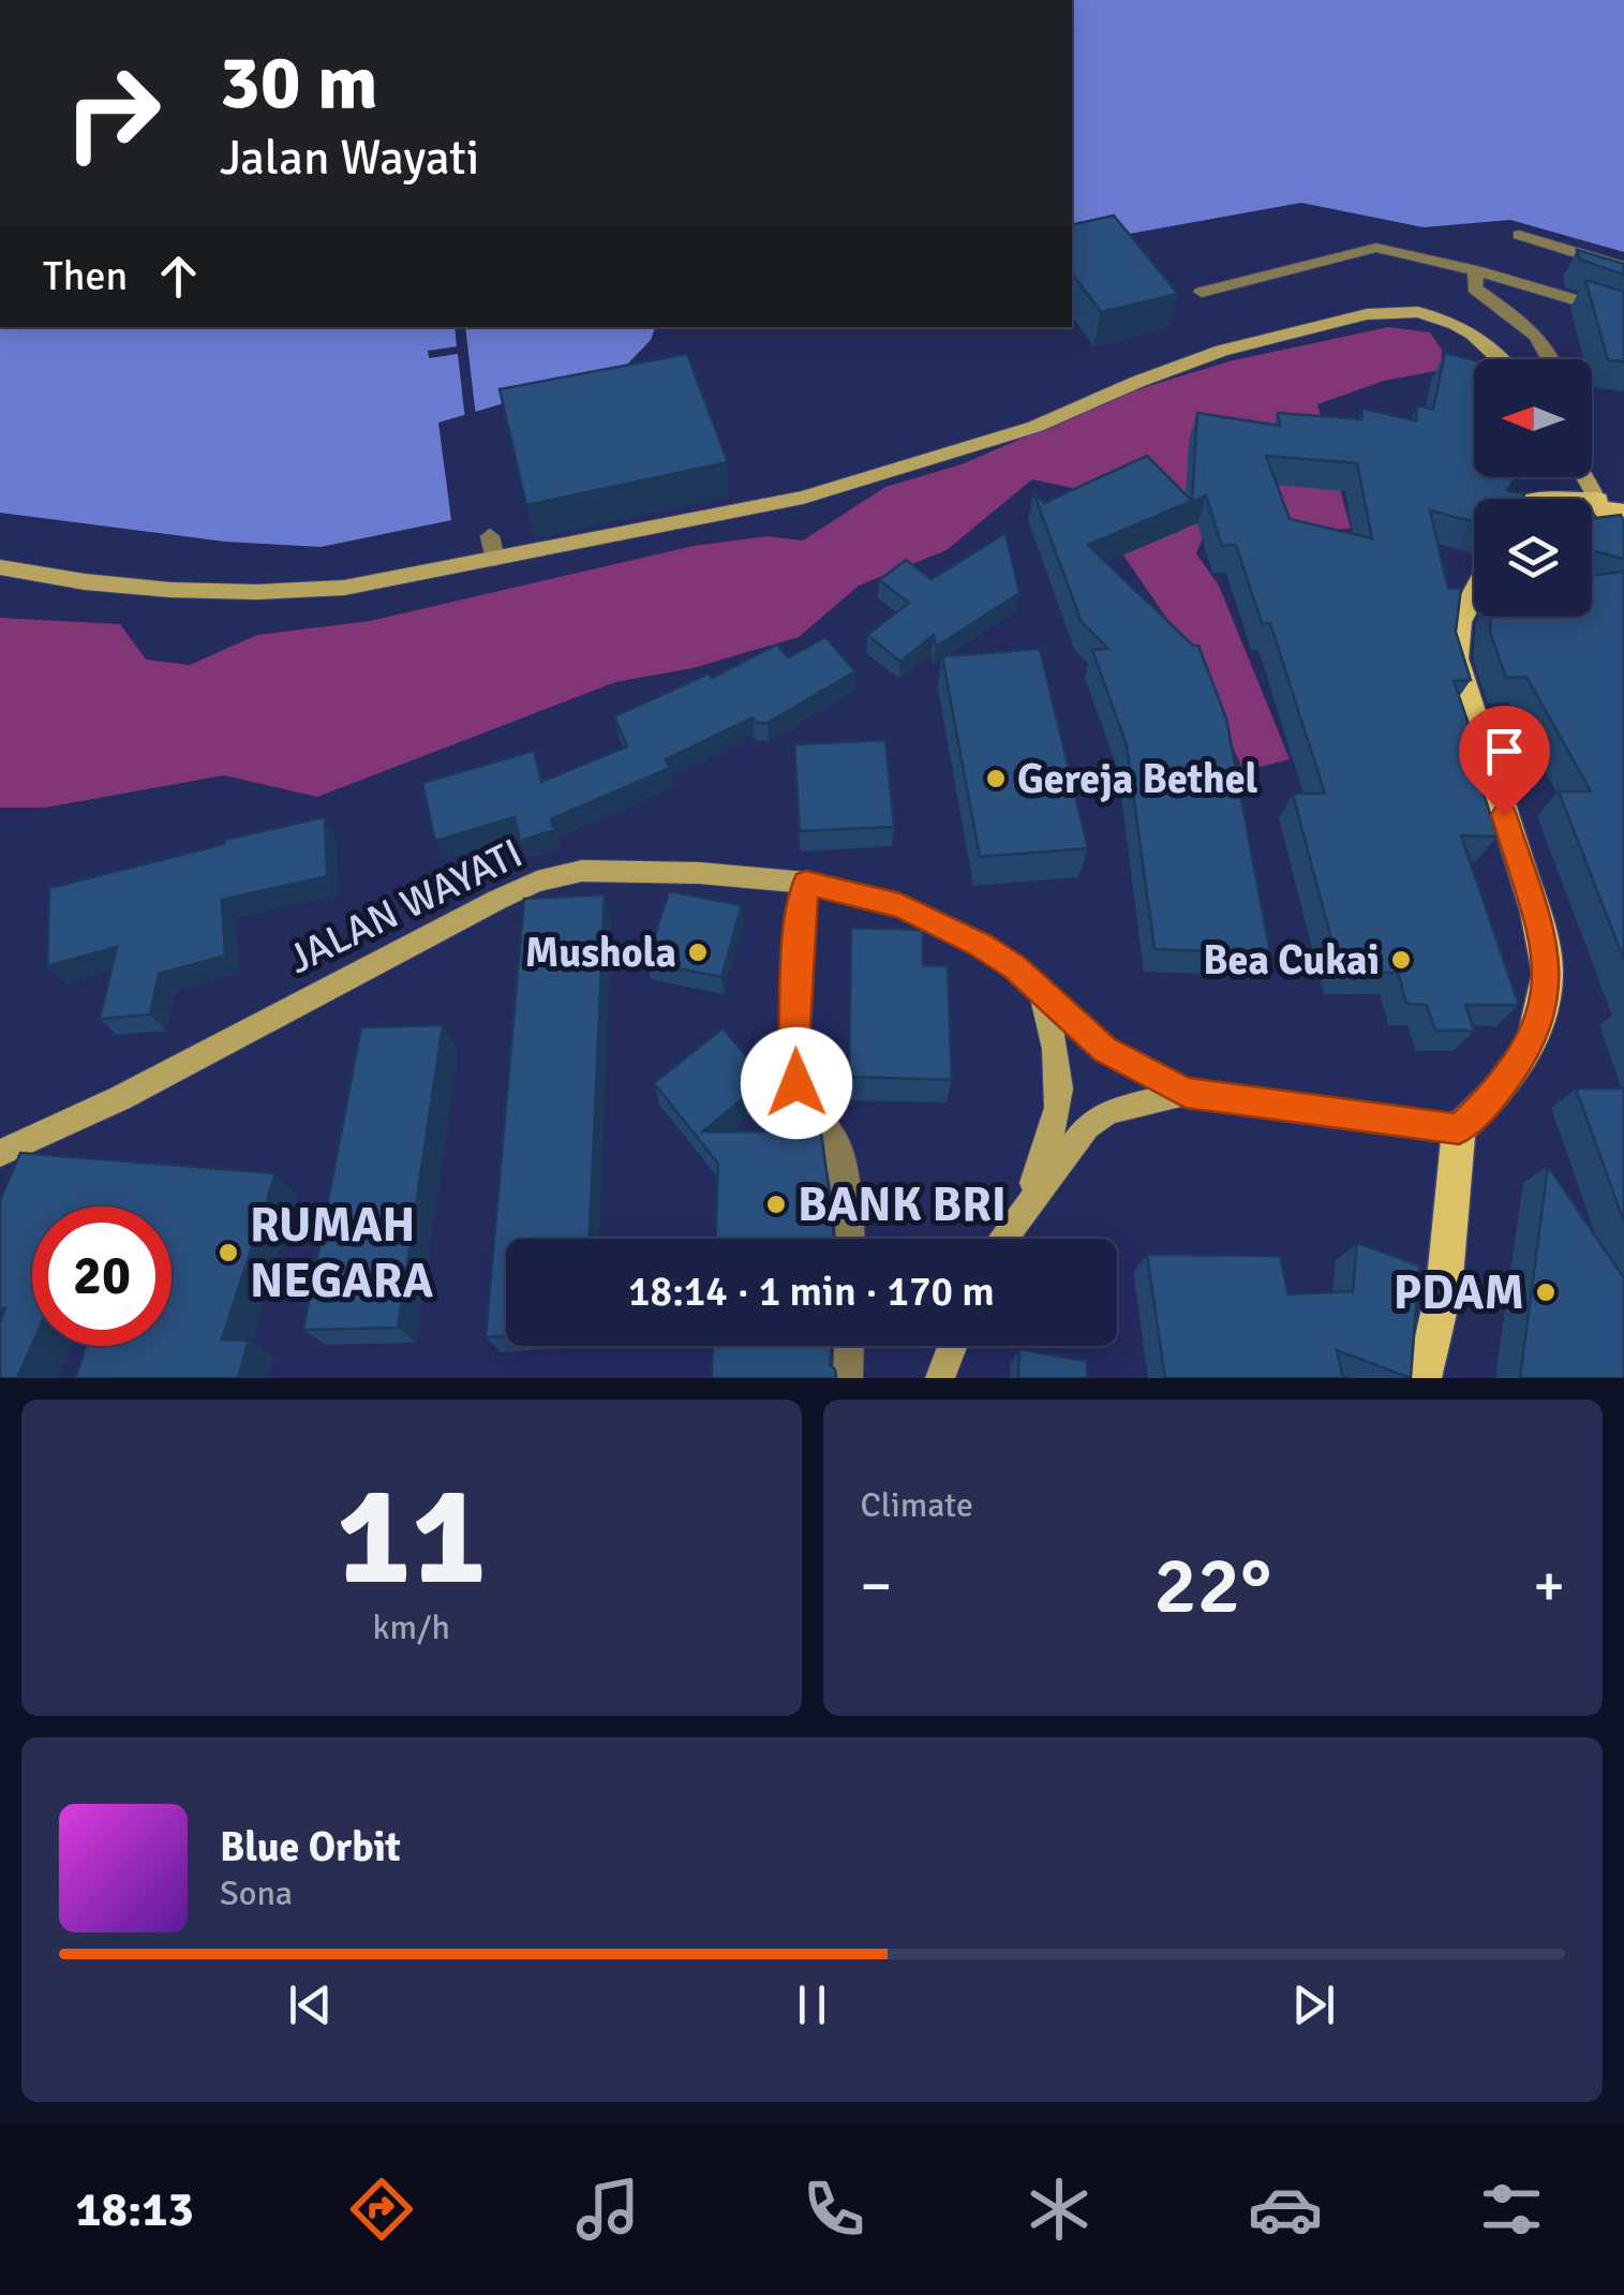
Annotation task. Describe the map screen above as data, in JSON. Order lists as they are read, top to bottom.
{
  "streets": {
    "main road": ["JALAN WAYATI"]
  },
  "places": [
    "Gereja Bethel",
    "Mushola",
    "Bea Cukai",
    "BANK BRI",
    "RUMAH NEGARA",
    "PDAM"
  ],
  "north": "left",
  "page": {
    "turn": ["30 m", "Jalan Wayati"],
    "then": "Then",
    "limit": "20",
    "trip": "18:14 · 1 min · 170 m",
    "tile": [
      ["11", "km/h"],
      "Climate"
    ],
    "heat": ["−", "22°", "+"],
    "song": ["Blue Orbit", "Sona"],
    "tabs": "18:13"
  }
}
